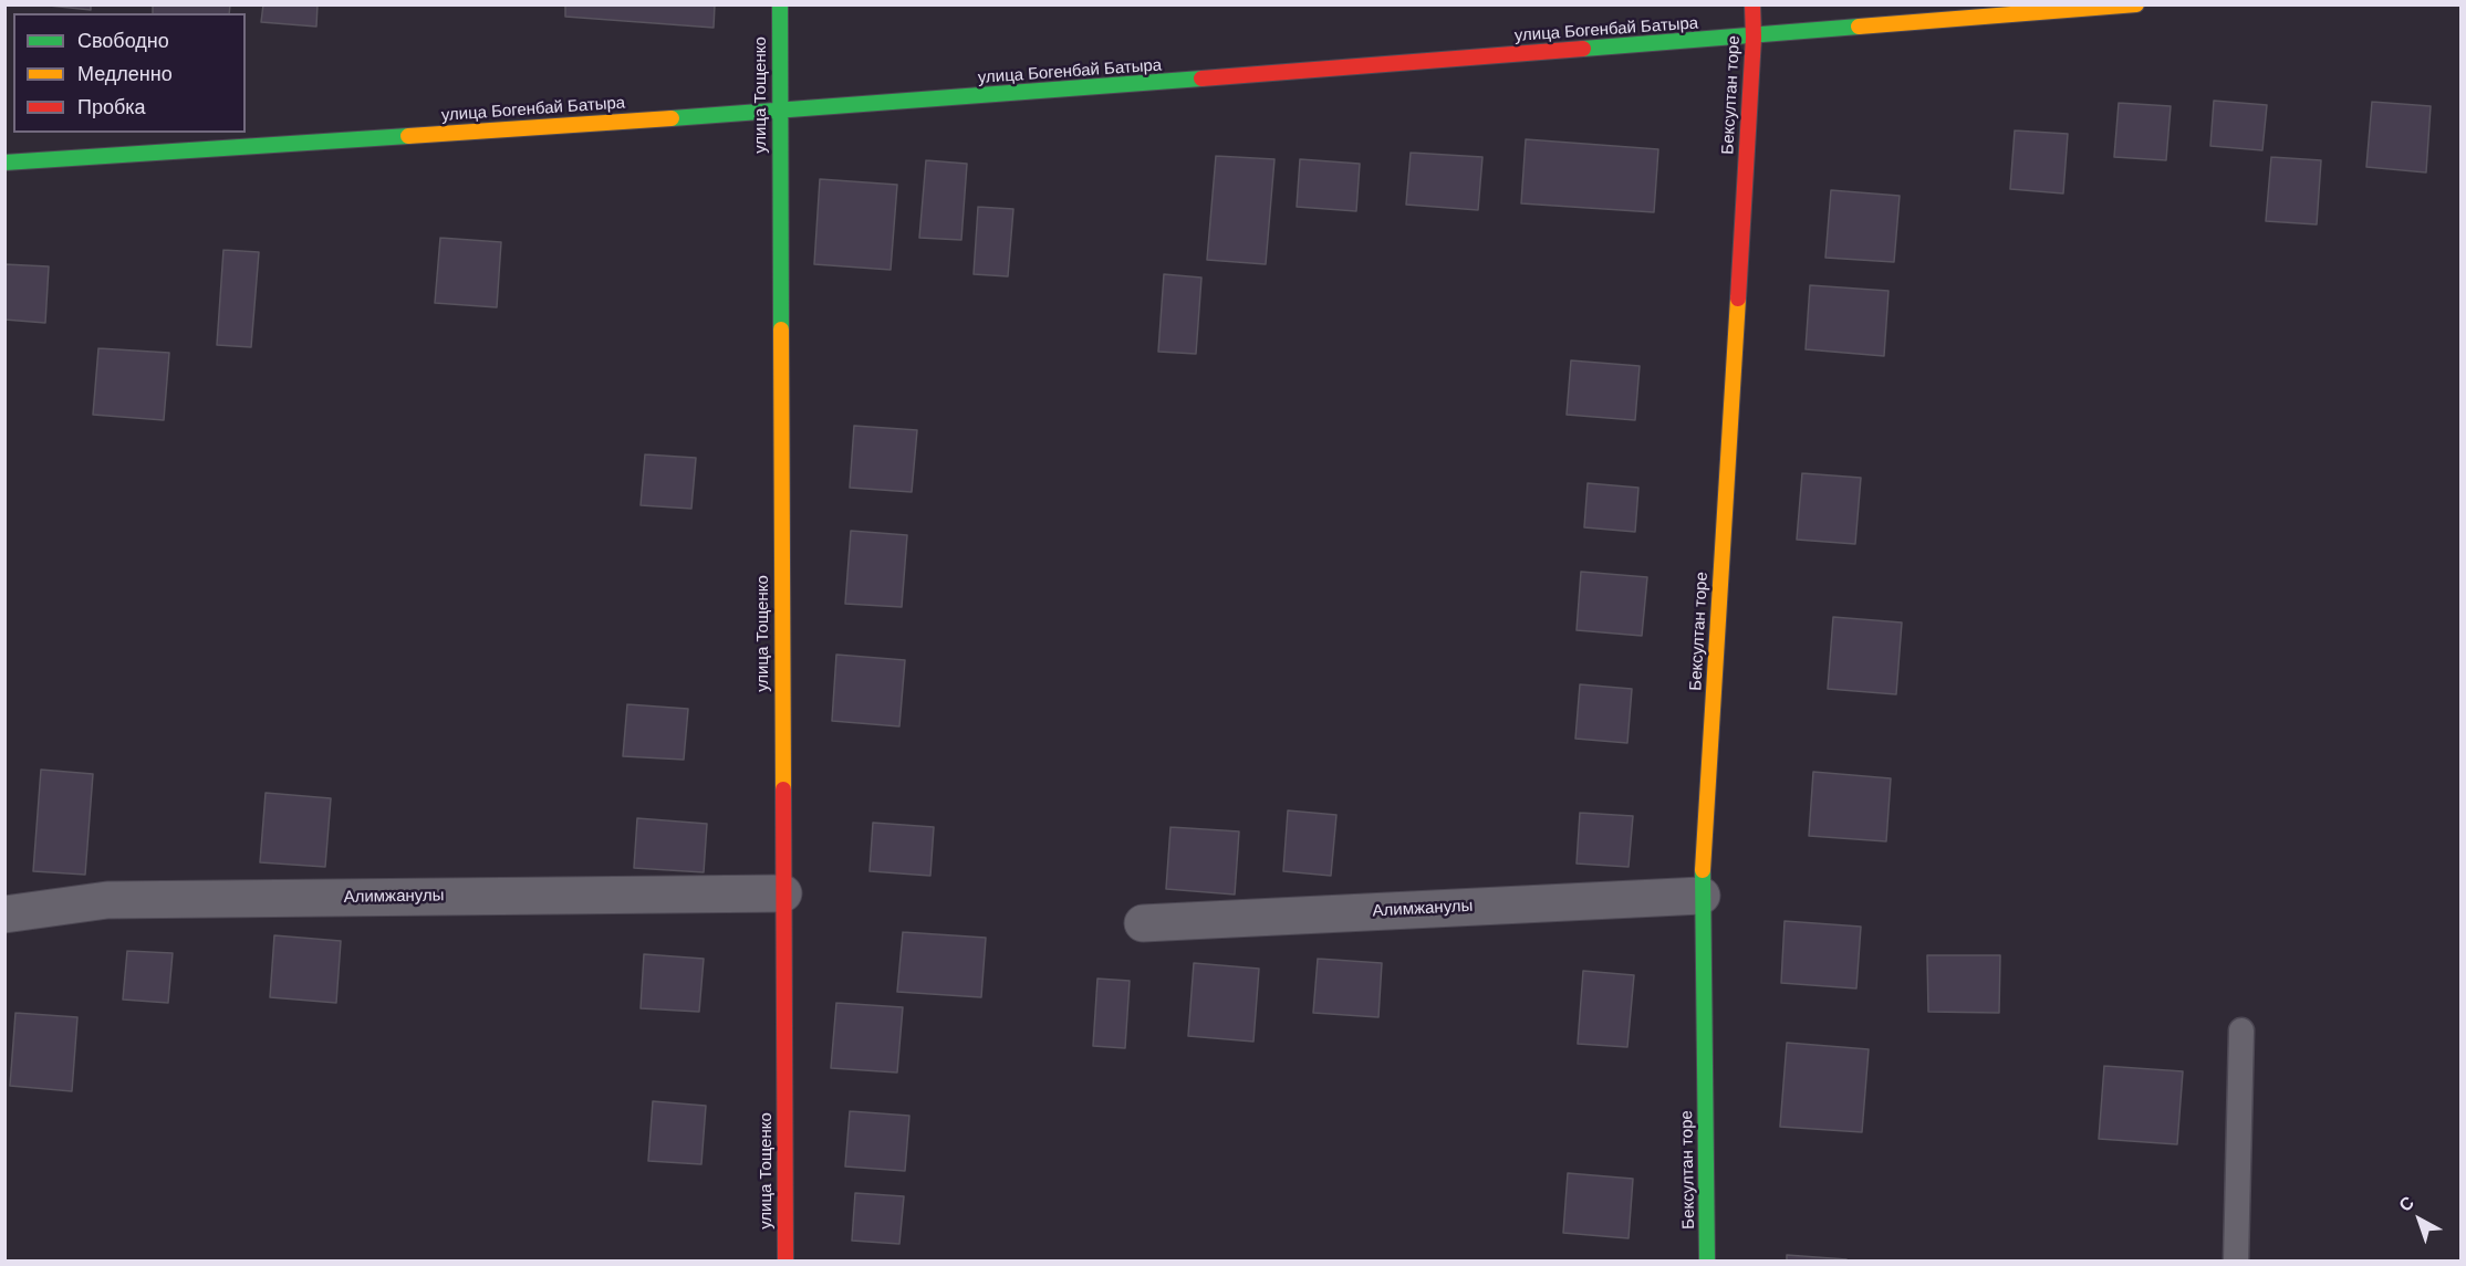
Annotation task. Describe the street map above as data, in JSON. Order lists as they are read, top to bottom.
{
  "streets": {
    "street": [
      "улица Богенбай Батыра",
      "улица Тощенко",
      "Бексултан торе",
      "Алимжанулы"
    ]
  },
  "crossings": [
    ["улица Богенбай Батыра", "улица Тощенко"],
    ["улица Богенбай Батыра", "Бексултан торе"],
    ["улица Тощенко", "Алимжанулы"],
    ["Бексултан торе", "Алимжанулы"]
  ],
  "legend": ["Свободно", "Медленно", "Пробка"],
  "north": "top left"
}
